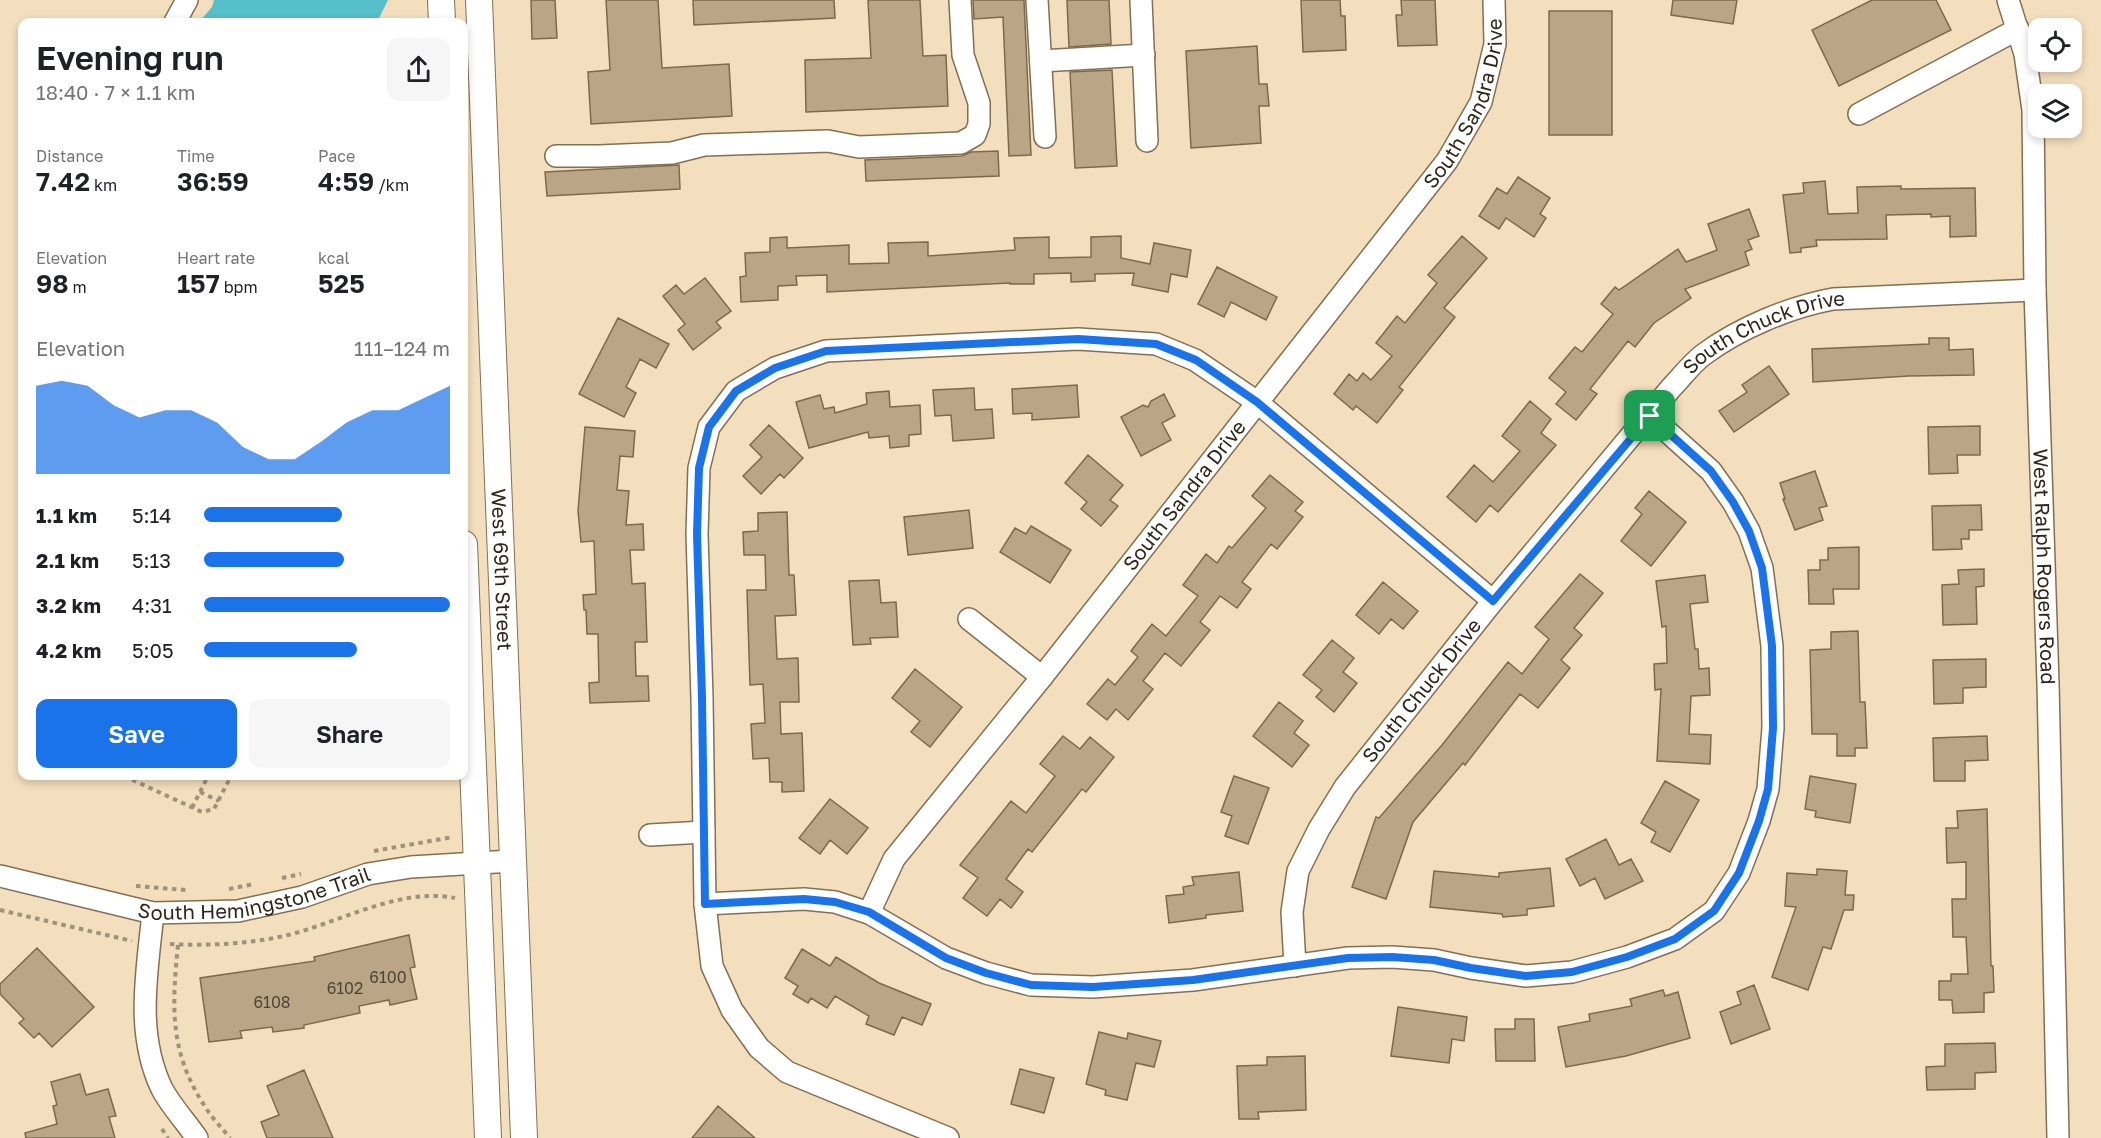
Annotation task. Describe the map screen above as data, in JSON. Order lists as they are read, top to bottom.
{
  "streets": {
    "main road": ["West 69th Street"],
    "street": [
      "South Sandra Drive",
      "South Chuck Drive",
      "West Ralph Rogers Road",
      "South Hemingstone Trail"
    ]
  },
  "crossings": [
    ["South Chuck Drive", "West Ralph Rogers Road"],
    ["West 69th Street", "South Hemingstone Trail"]
  ],
  "house_numbers": ["6100", "6102", "6108"],
  "page": {
    "heading": ["Evening run", "18:40 · 7 × 1.1 km"],
    "stats": [
      ["Distance", "7.42 km"],
      ["Time", "36:59"],
      ["Pace", "4:59 /km"],
      ["Elevation", "98 m"],
      ["Heart rate", "157 bpm"],
      ["kcal", "525"]
    ],
    "chart": ["Elevation", "111–124 m"],
    "list": [
      {
        "name": "1.1 km",
        "note": "5:14"
      },
      {
        "name": "2.1 km",
        "note": "5:13"
      },
      {
        "name": "3.2 km",
        "note": "4:31"
      },
      {
        "name": "4.2 km",
        "note": "5:05"
      }
    ],
    "buttons": ["Save", "Share"]
  }
}
